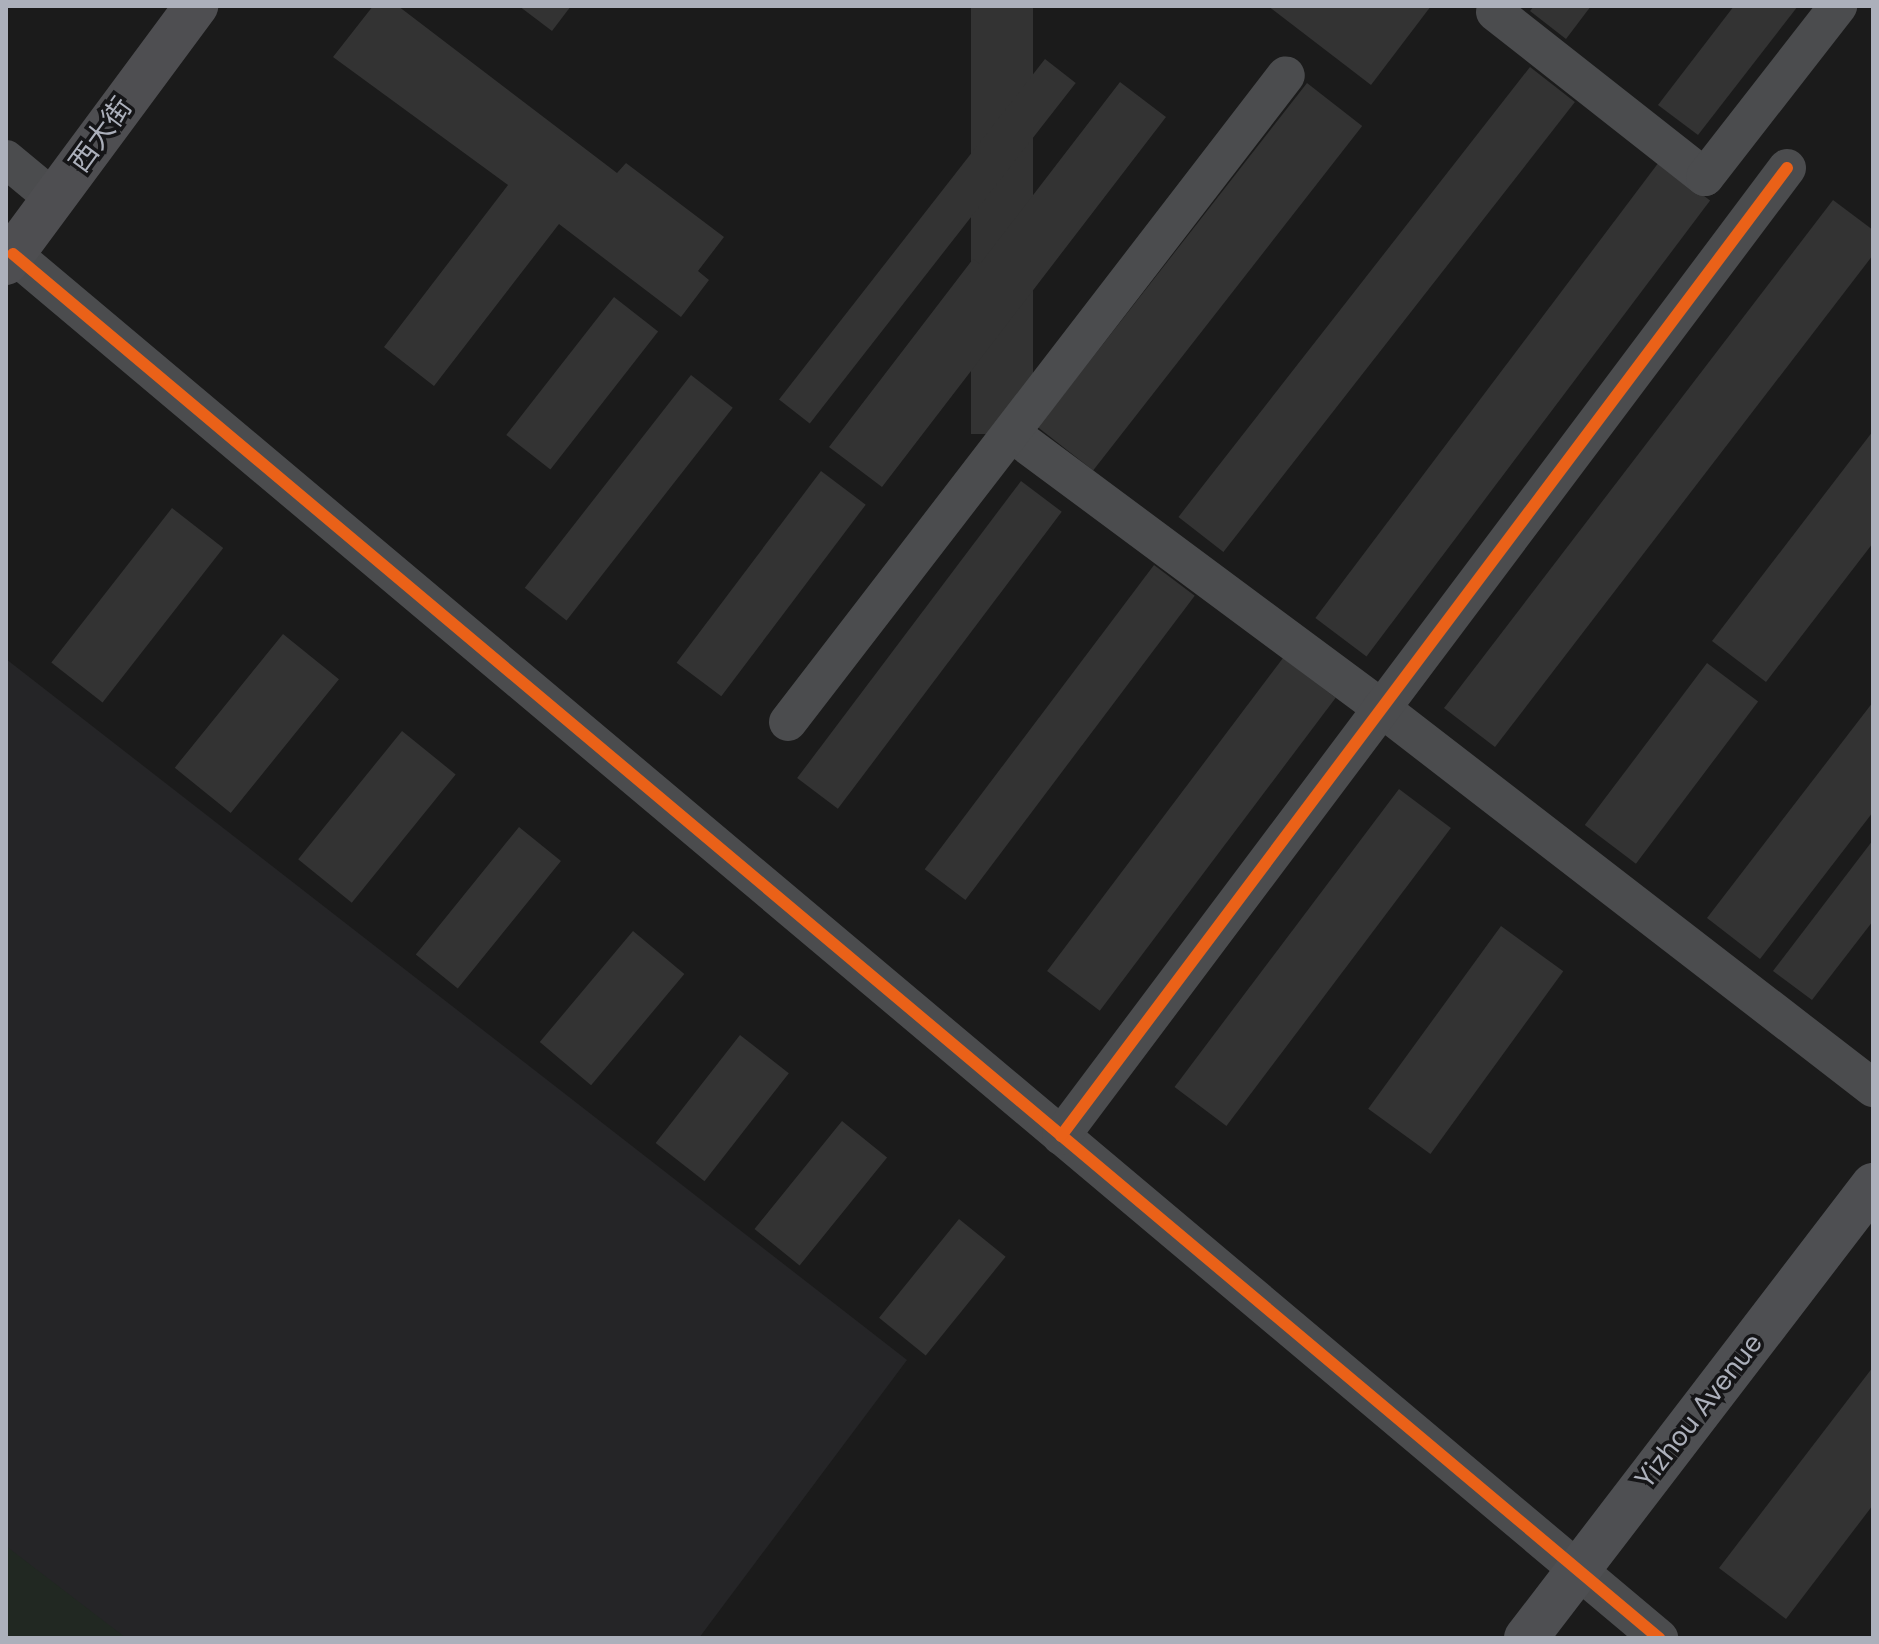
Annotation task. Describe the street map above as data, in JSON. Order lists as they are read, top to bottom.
{
  "streets": {
    "highway": ["西大街"],
    "street": ["Yizhou Avenue"]
  }
}
